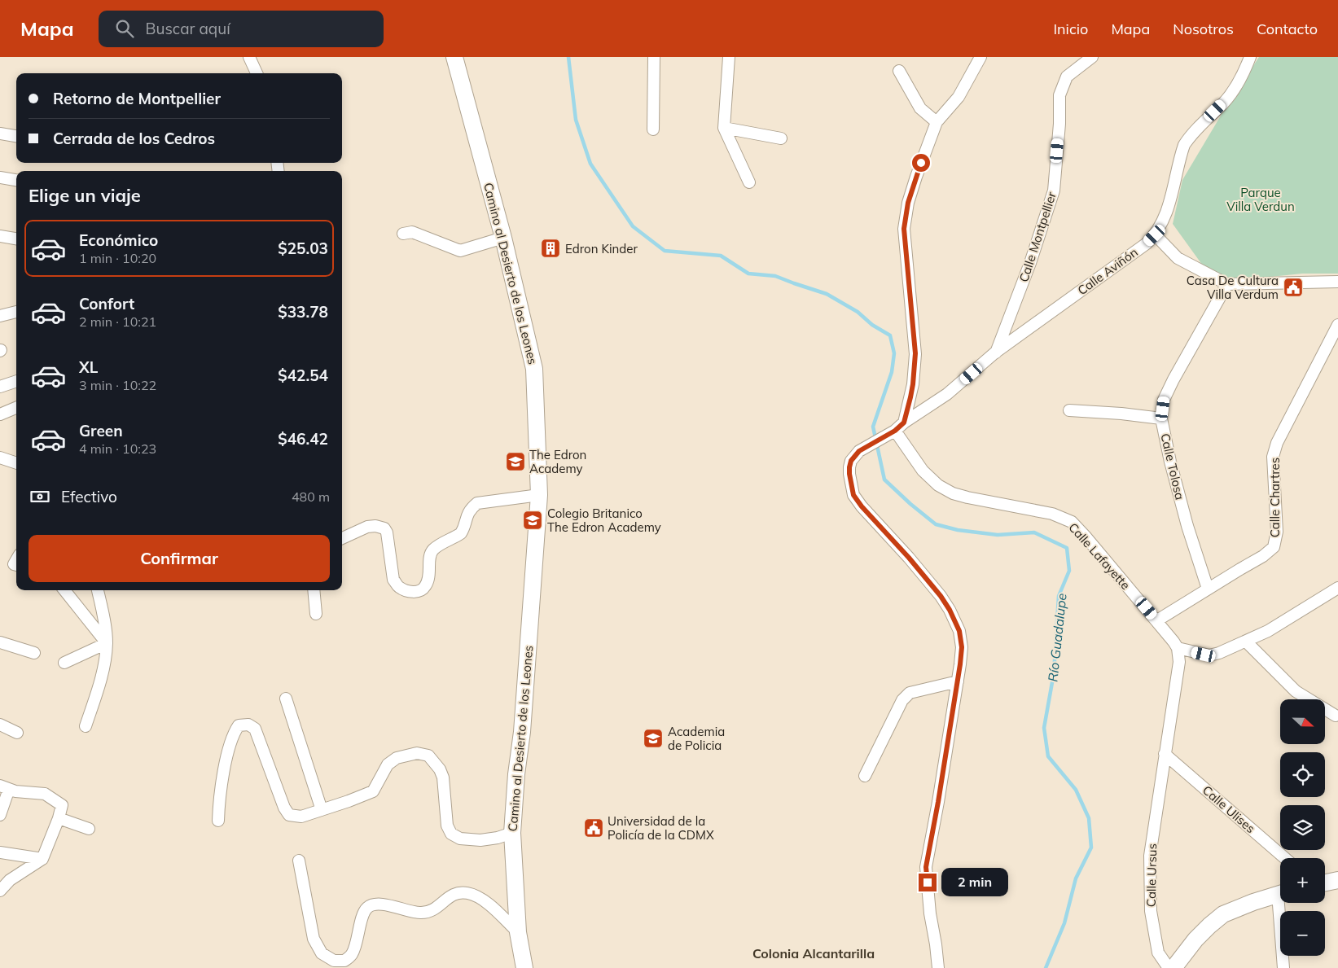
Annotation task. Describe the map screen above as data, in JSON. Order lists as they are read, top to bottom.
{
  "streets": {
    "main road": ["Camino al Desierto de los Leones"],
    "street": [
      "Calle Montpellier",
      "Calle Aviñón",
      "Calle Tolosa",
      "Calle Chartres",
      "Calle Lafayette",
      "Calle Ulises",
      "Calle Ursus"
    ]
  },
  "crossings": [
    ["Calle Montpellier", "Calle Aviñón"],
    ["Calle Aviñón", "Calle Lafayette"],
    ["Calle Tolosa", "Calle Chartres"],
    ["Calle Chartres", "Calle Lafayette"],
    ["Calle Ulises", "Calle Ursus"]
  ],
  "districts": ["Colonia Alcantarilla"],
  "water": ["Río Guadalupe"],
  "parks": ["Parque Villa Verdun"],
  "places": {
    "building": ["Edron Kinder"],
    "public building": ["Casa De Cultura Villa Verdum", "Universidad de la Policía de la CDMX"],
    "school or university": ["The Edron Academy", "Colegio Britanico The Edron Academy", "Academia de Policia"]
  },
  "north": "right",
  "page": {
    "header": "Mapa",
    "search": "Buscar aquí",
    "nav": [
      "Inicio",
      "Mapa",
      "Nosotros",
      "Contacto"
    ],
    "banner": ["Retorno de Montpellier", "Cerrada de los Cedros"],
    "heading": "Elige un viaje",
    "list": [
      {
        "name": "Económico",
        "note": "1 min · 10:20",
        "value": "$25.03"
      },
      {
        "name": "Confort",
        "note": "2 min · 10:21",
        "value": "$33.78"
      },
      {
        "name": "XL",
        "note": "3 min · 10:22",
        "value": "$42.54"
      },
      {
        "name": "Green",
        "note": "4 min · 10:23",
        "value": "$46.42"
      }
    ],
    "pay": ["Efectivo", "480 m"],
    "buttons": "Confirmar",
    "map_buttons": ["+", "−"],
    "bubble": "2 min"
  }
}
